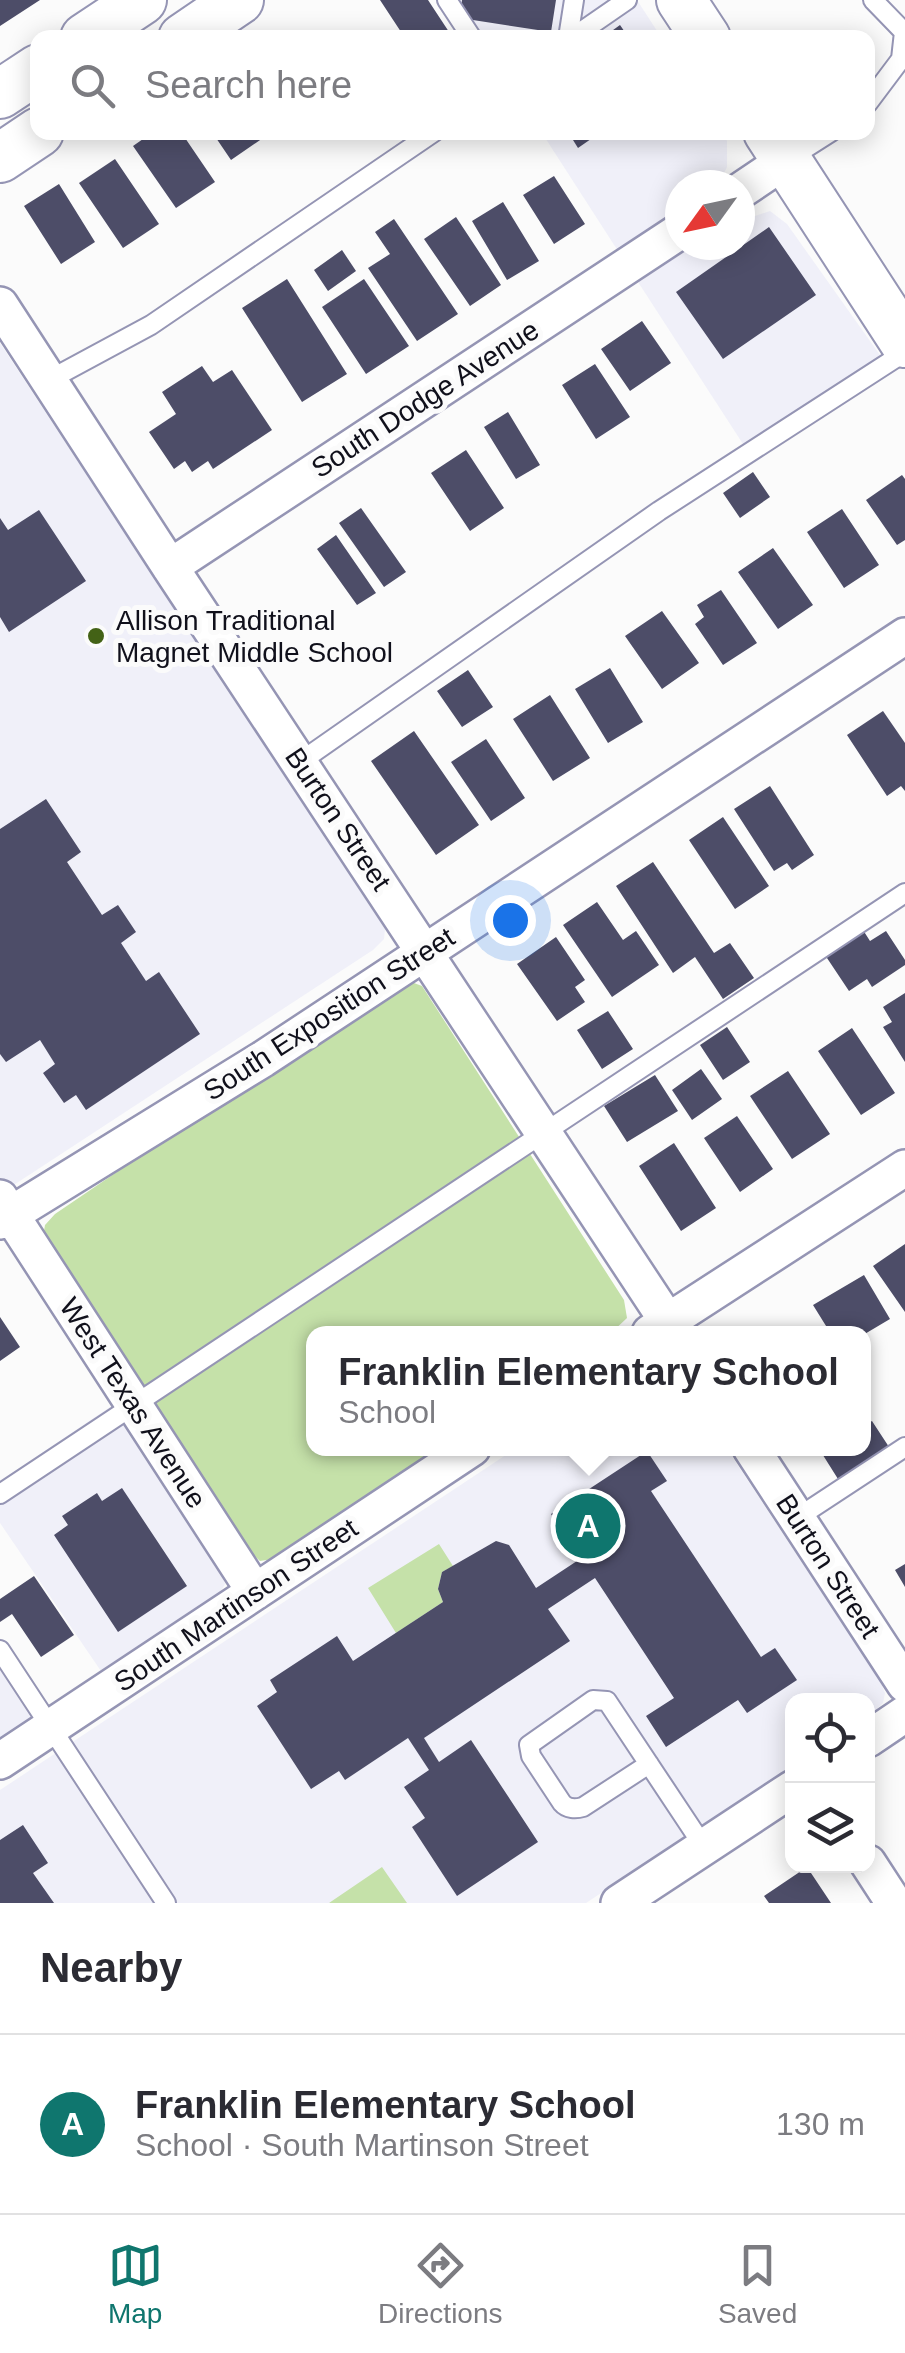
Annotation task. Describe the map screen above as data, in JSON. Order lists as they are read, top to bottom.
{
  "streets": {
    "street": [
      "South Dodge Avenue",
      "Burton Street",
      "South Exposition Street",
      "West Texas Avenue",
      "South Martinson Street"
    ]
  },
  "crossings": [
    ["South Dodge Avenue", "Burton Street"],
    ["Burton Street", "South Exposition Street"],
    ["South Exposition Street", "West Texas Avenue"],
    ["West Texas Avenue", "South Martinson Street"]
  ],
  "places": ["Allison Traditional Magnet Middle School"],
  "north": "bottom left",
  "page": {
    "search": "Search here",
    "popup": ["Franklin Elementary School", "School"],
    "pins": "A",
    "heading": "Nearby",
    "list": [
      {
        "mark": "A",
        "name": "Franklin Elementary School",
        "note": "School · South Martinson Street",
        "value": "130 m"
      }
    ],
    "nav": ["Map", "Directions", "Saved"]
  }
}
